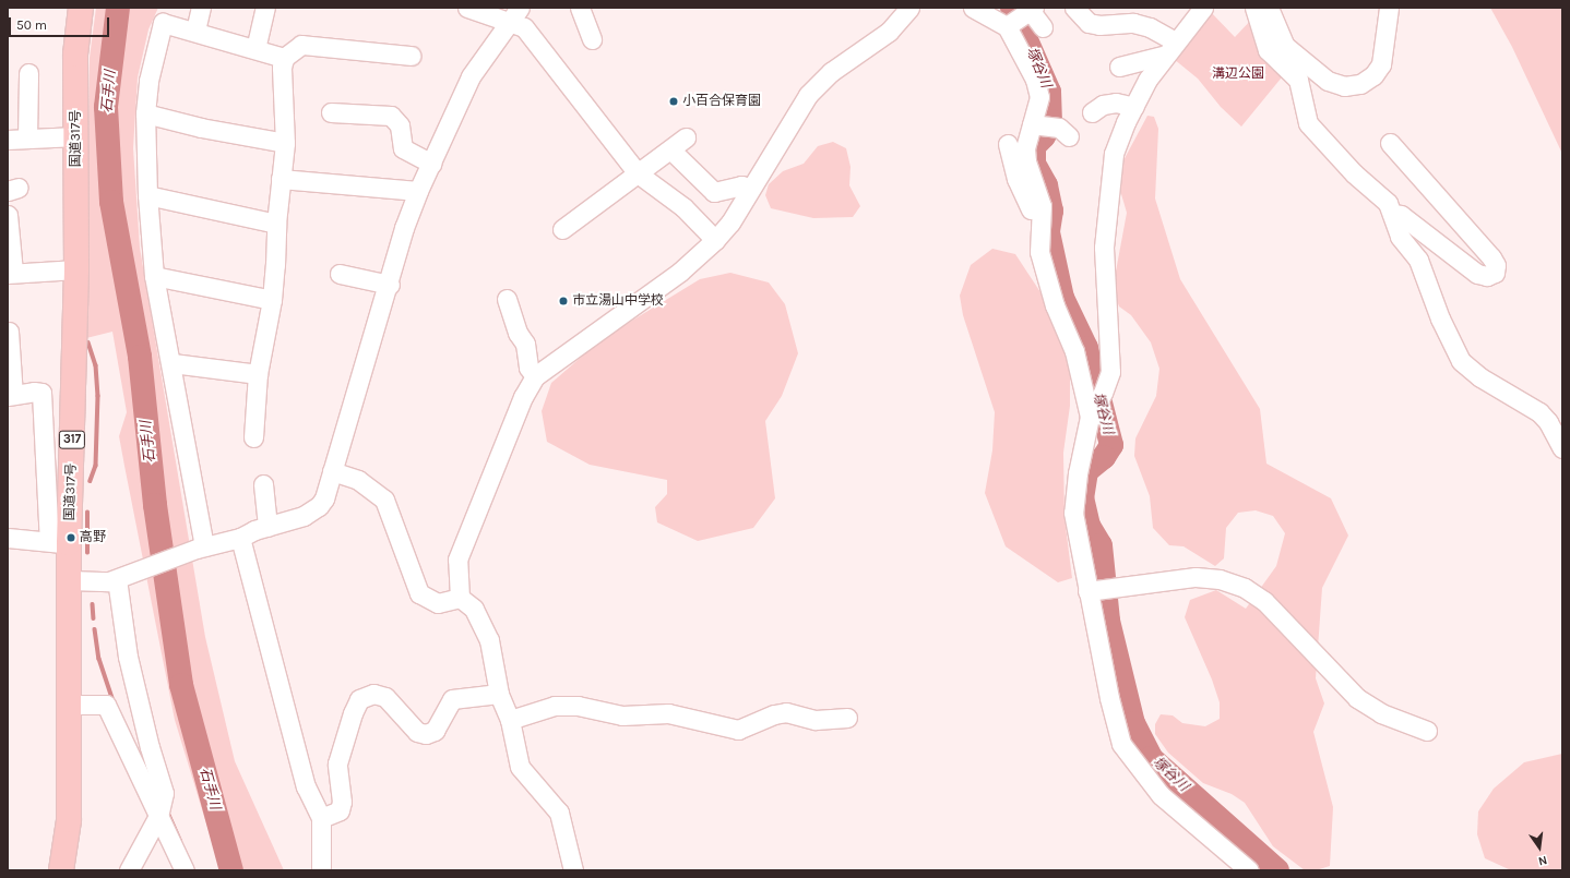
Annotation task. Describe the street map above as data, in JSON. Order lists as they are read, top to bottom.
{
  "streets": {
    "highway": ["国道317号", "317"]
  },
  "water": ["塚谷川", "石手川"],
  "parks": ["溝辺公園"],
  "places": ["小百合保育園", "市立湯山中学校", "高野"],
  "scale_bar": "50 m",
  "north": "bottom"
}
